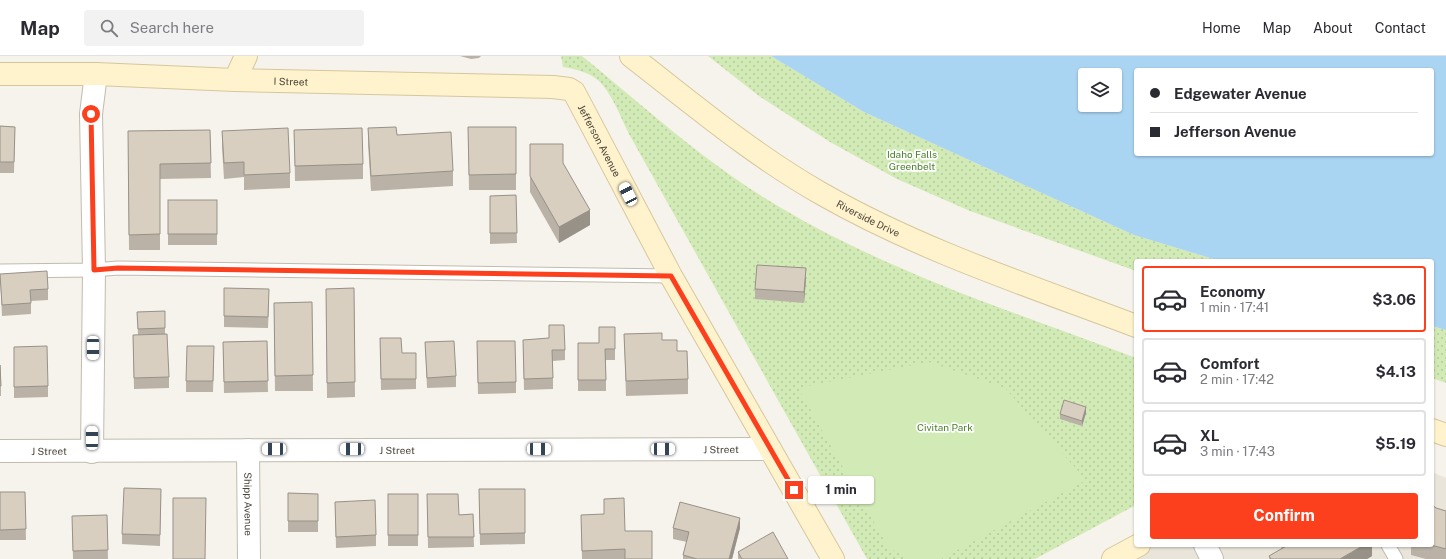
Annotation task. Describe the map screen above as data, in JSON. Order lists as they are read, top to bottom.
{
  "streets": {
    "street": [
      "I Street",
      "Jefferson Avenue",
      "Riverside Drive",
      "J Street",
      "Shipp Avenue"
    ]
  },
  "crossings": [
    ["I Street", "Jefferson Avenue"],
    ["Jefferson Avenue", "J Street"],
    ["J Street", "Shipp Avenue"]
  ],
  "parks": ["Idaho Falls Greenbelt", "Civitan Park"],
  "page": {
    "header": "Map",
    "search": "Search here",
    "nav": [
      "Home",
      "Map",
      "About",
      "Contact"
    ],
    "banner": ["Edgewater Avenue", "Jefferson Avenue"],
    "list": [
      {
        "name": "Economy",
        "note": "1 min · 17:41",
        "value": "$3.06"
      },
      {
        "name": "Comfort",
        "note": "2 min · 17:42",
        "value": "$4.13"
      },
      {
        "name": "XL",
        "note": "3 min · 17:43",
        "value": "$5.19"
      }
    ],
    "bubble": "1 min",
    "buttons": "Confirm"
  }
}
